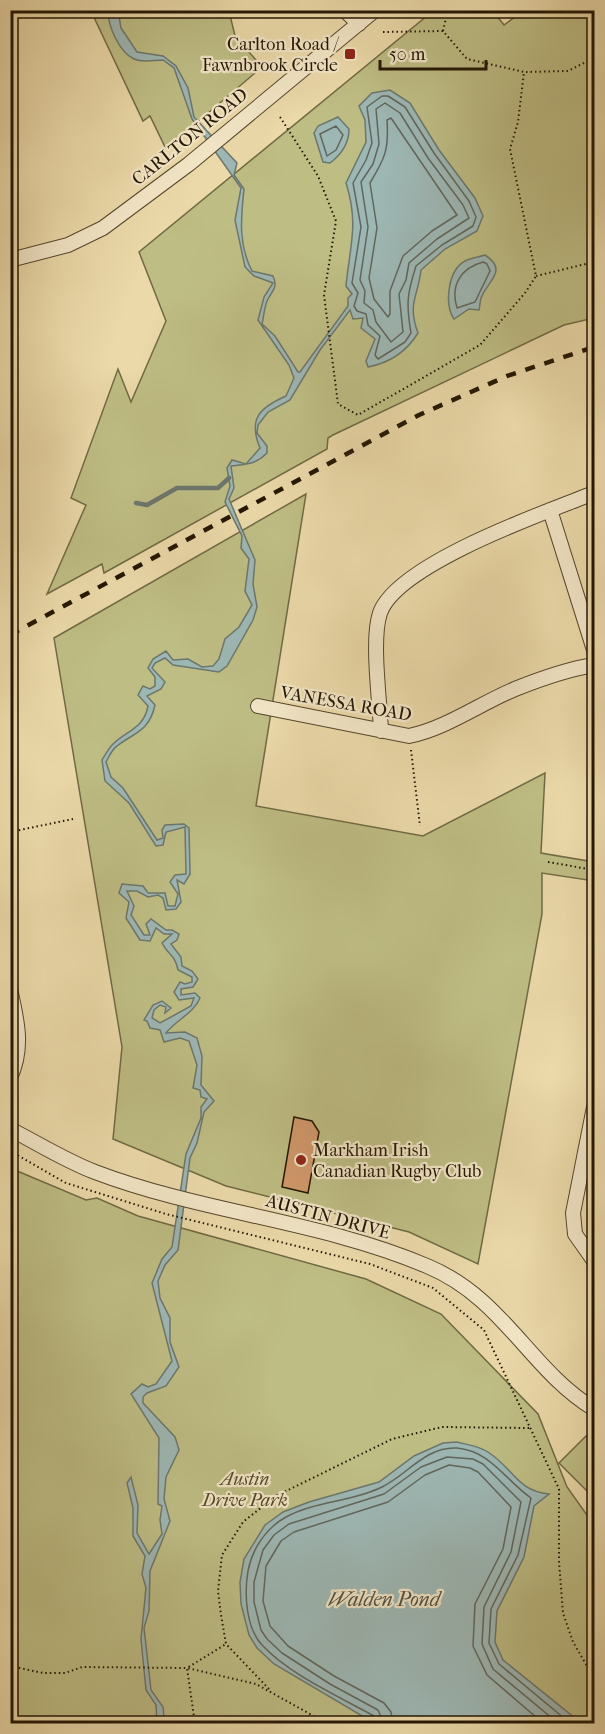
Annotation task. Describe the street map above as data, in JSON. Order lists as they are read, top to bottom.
{
  "streets": {
    "street": ["CARLTON ROAD", "VANESSA ROAD", "AUSTIN DRIVE"]
  },
  "water": ["Walden Pond"],
  "parks": ["Austin Drive Park"],
  "places": {
    "transit": ["Carlton Road / Fawnbrook Circle"],
    "other": ["Markham Irish Canadian Rugby Club"]
  },
  "scale_bar": "50 m"
}
